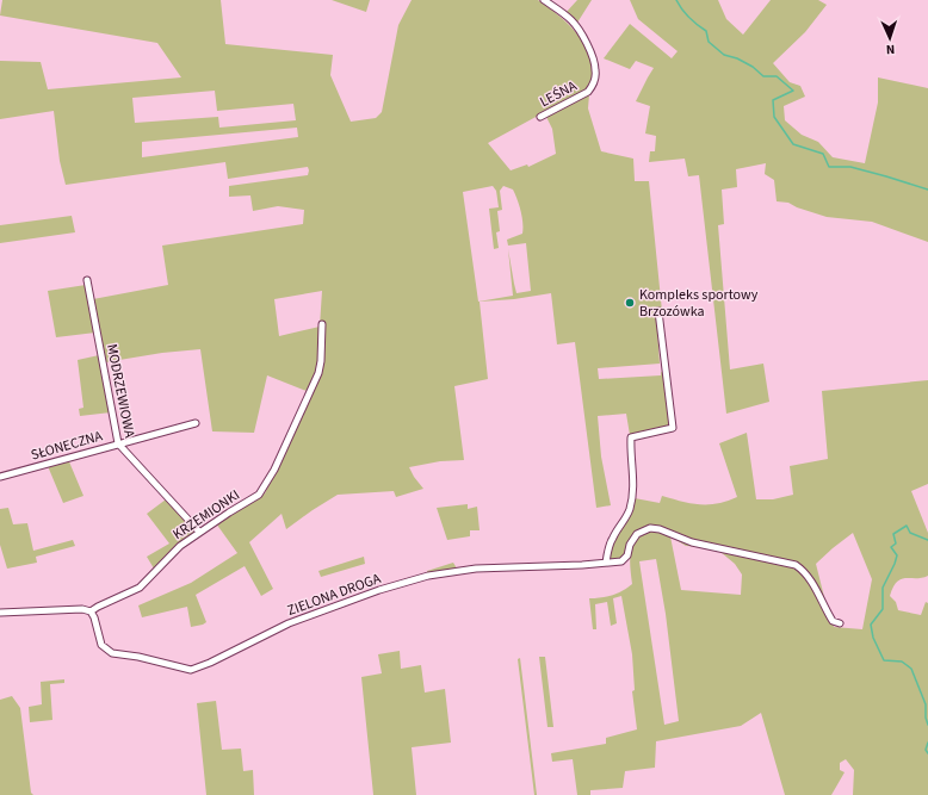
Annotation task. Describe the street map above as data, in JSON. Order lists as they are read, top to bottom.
{
  "streets": {
    "street": [
      "LEŚNA",
      "MODRZEWIOWA",
      "SŁONECZNA",
      "KRZEMIONKI",
      "ZIELONA DROGA"
    ]
  },
  "crossings": [
    ["MODRZEWIOWA", "SŁONECZNA"],
    ["MODRZEWIOWA", "KRZEMIONKI"],
    ["KRZEMIONKI", "ZIELONA DROGA"]
  ],
  "places": ["Kompleks sportowy Brzozówka"],
  "north": "bottom"
}
